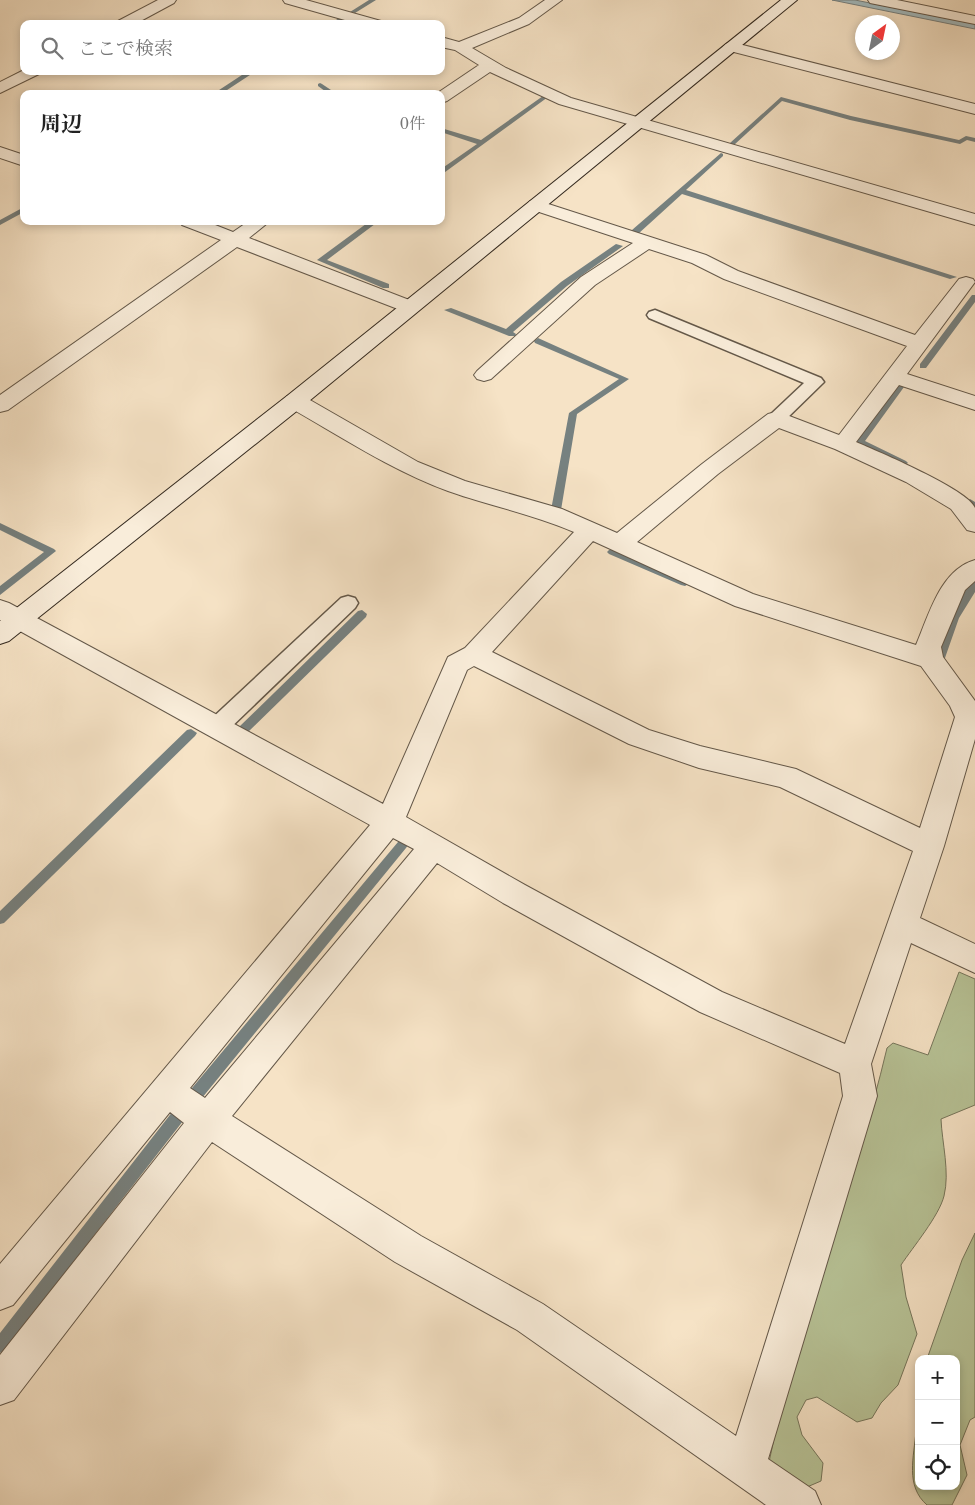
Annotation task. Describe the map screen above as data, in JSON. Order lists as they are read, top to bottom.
{
  "north": "top right",
  "page": {
    "search": "ここで検索",
    "heading": ["周辺", "0件"],
    "map_buttons": ["+", "−"]
  }
}
